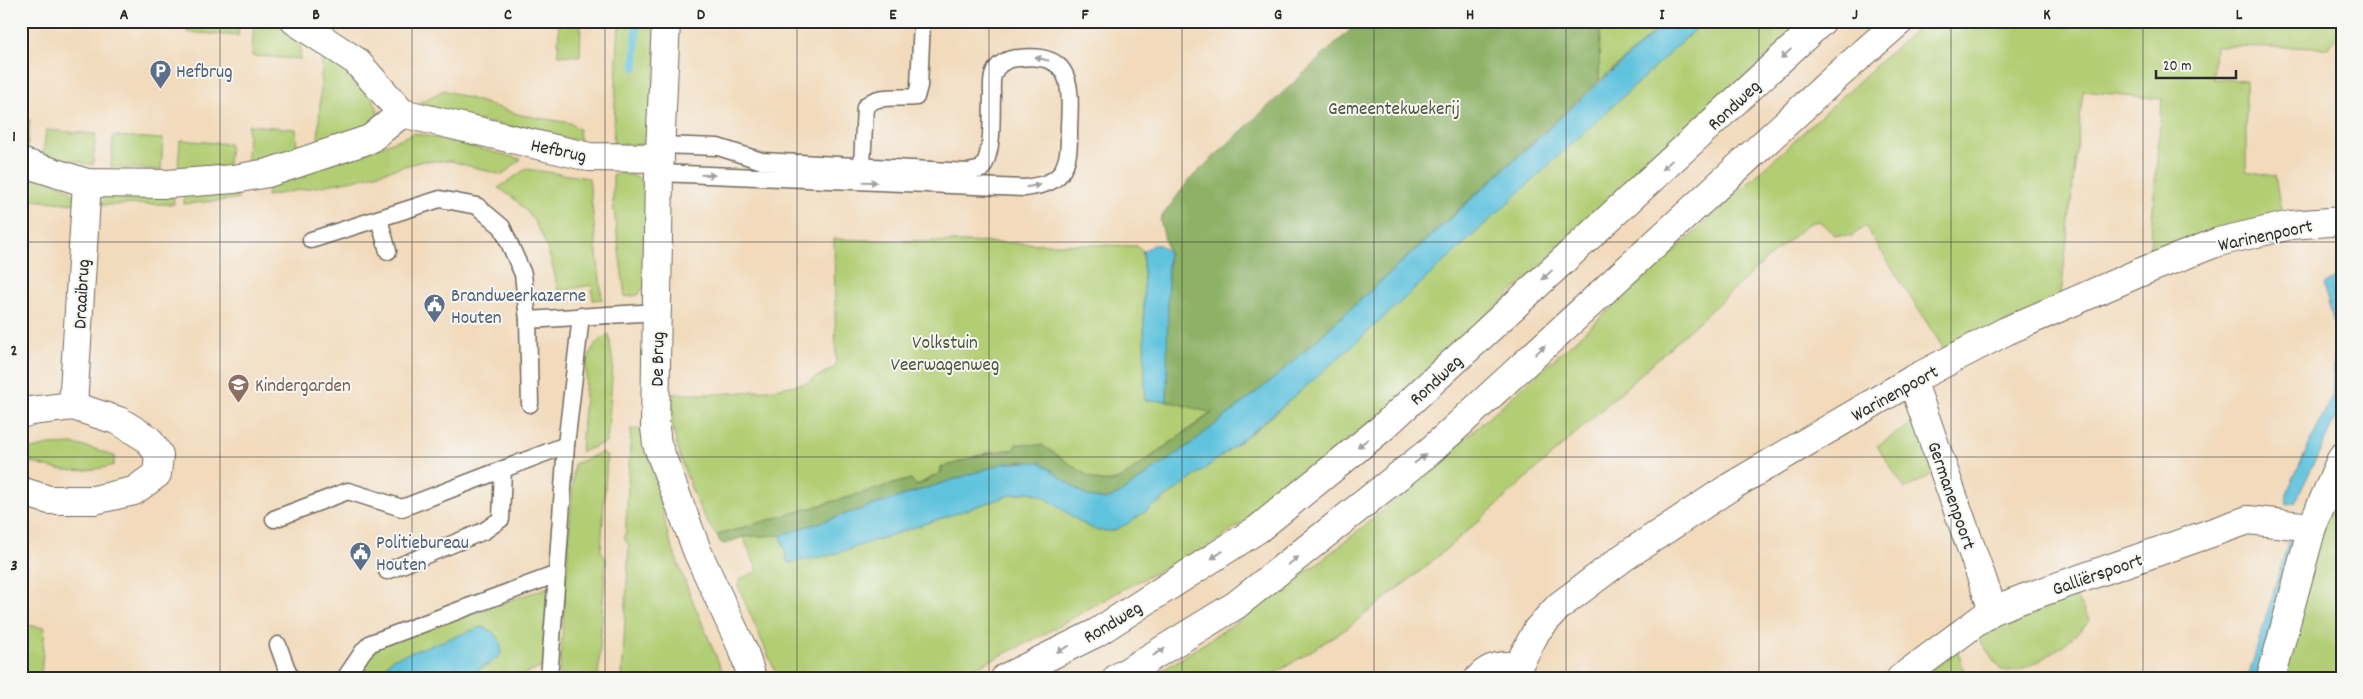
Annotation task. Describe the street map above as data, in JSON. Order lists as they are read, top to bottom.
{
  "streets": {
    "street": [
      "Rondweg",
      "Hefbrug",
      "Warinenpoort",
      "Draaibrug",
      "De Brug",
      "Germanenpoort",
      "Galliërspoort"
    ]
  },
  "crossings": [
    ["Hefbrug", "De Brug"],
    ["Warinenpoort", "Germanenpoort"],
    ["Germanenpoort", "Galliërspoort"]
  ],
  "parks": ["Gemeentekwekerij", "Volkstuin Veerwagenweg"],
  "places": {
    "parking": ["Hefbrug"],
    "public building": ["Brandweerkazerne Houten", "Politiebureau Houten"],
    "school or university": ["Kindergarden"]
  },
  "scale_bar": "20 m",
  "grid": {
    "columns": [
      "A",
      "B",
      "C",
      "D",
      "E",
      "F",
      "G",
      "H",
      "I",
      "J",
      "K",
      "L"
    ],
    "rows": ["1", "2", "3"]
  }
}
